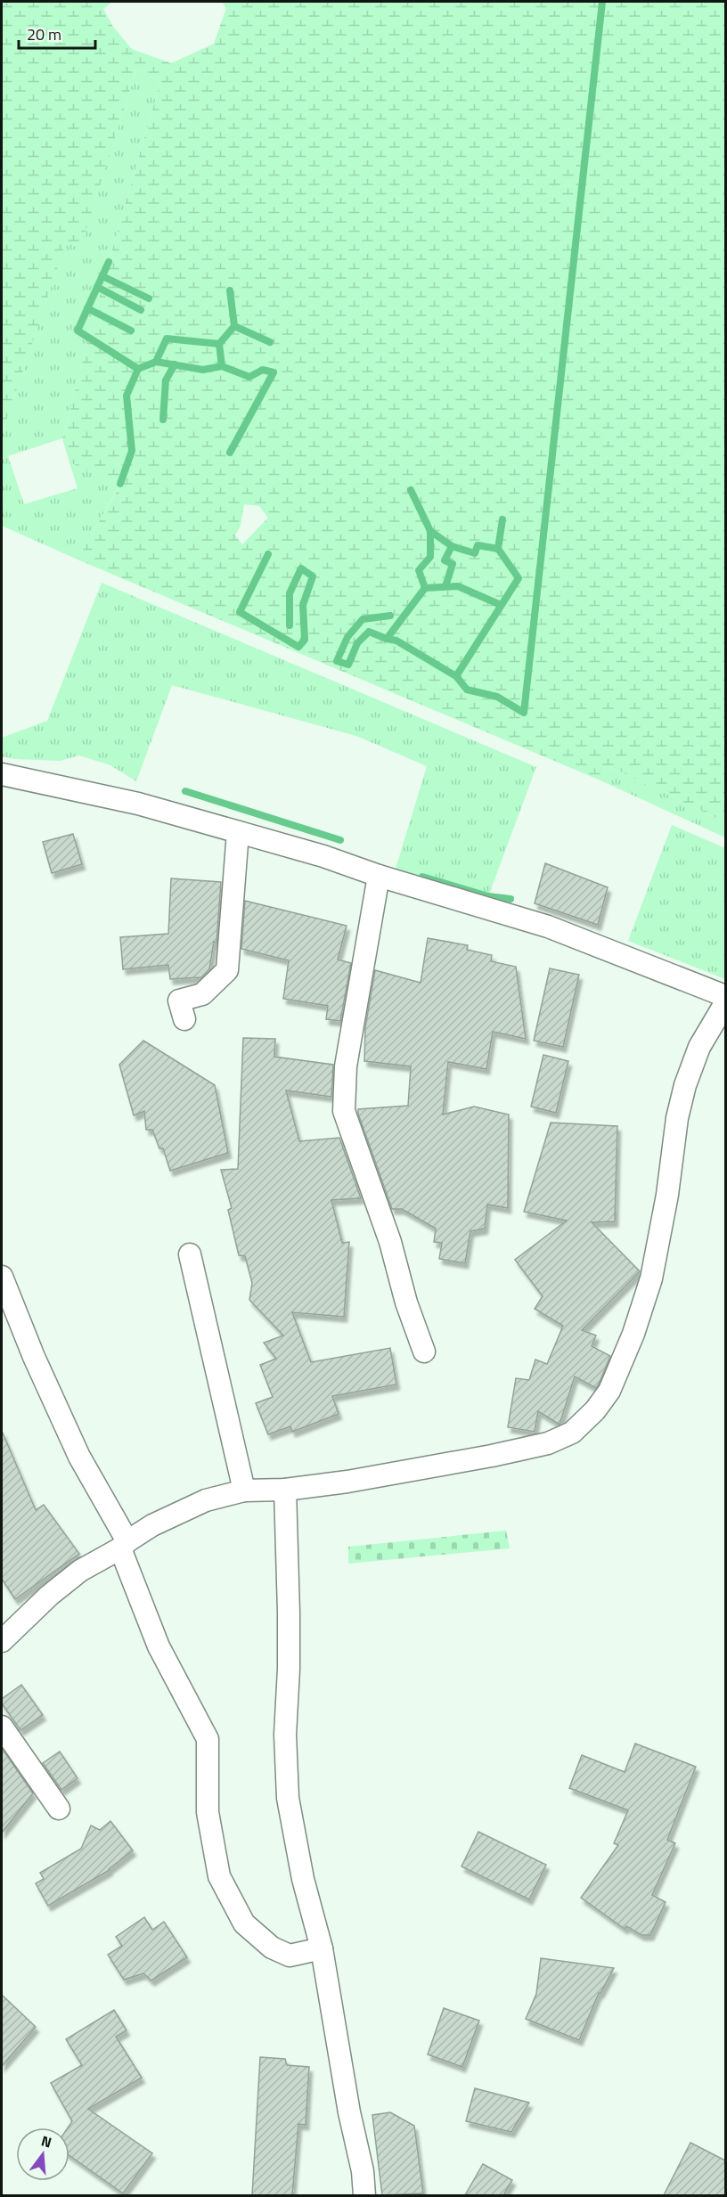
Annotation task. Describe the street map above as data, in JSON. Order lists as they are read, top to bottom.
{
  "scale_bar": "20 m",
  "north": "top"
}
